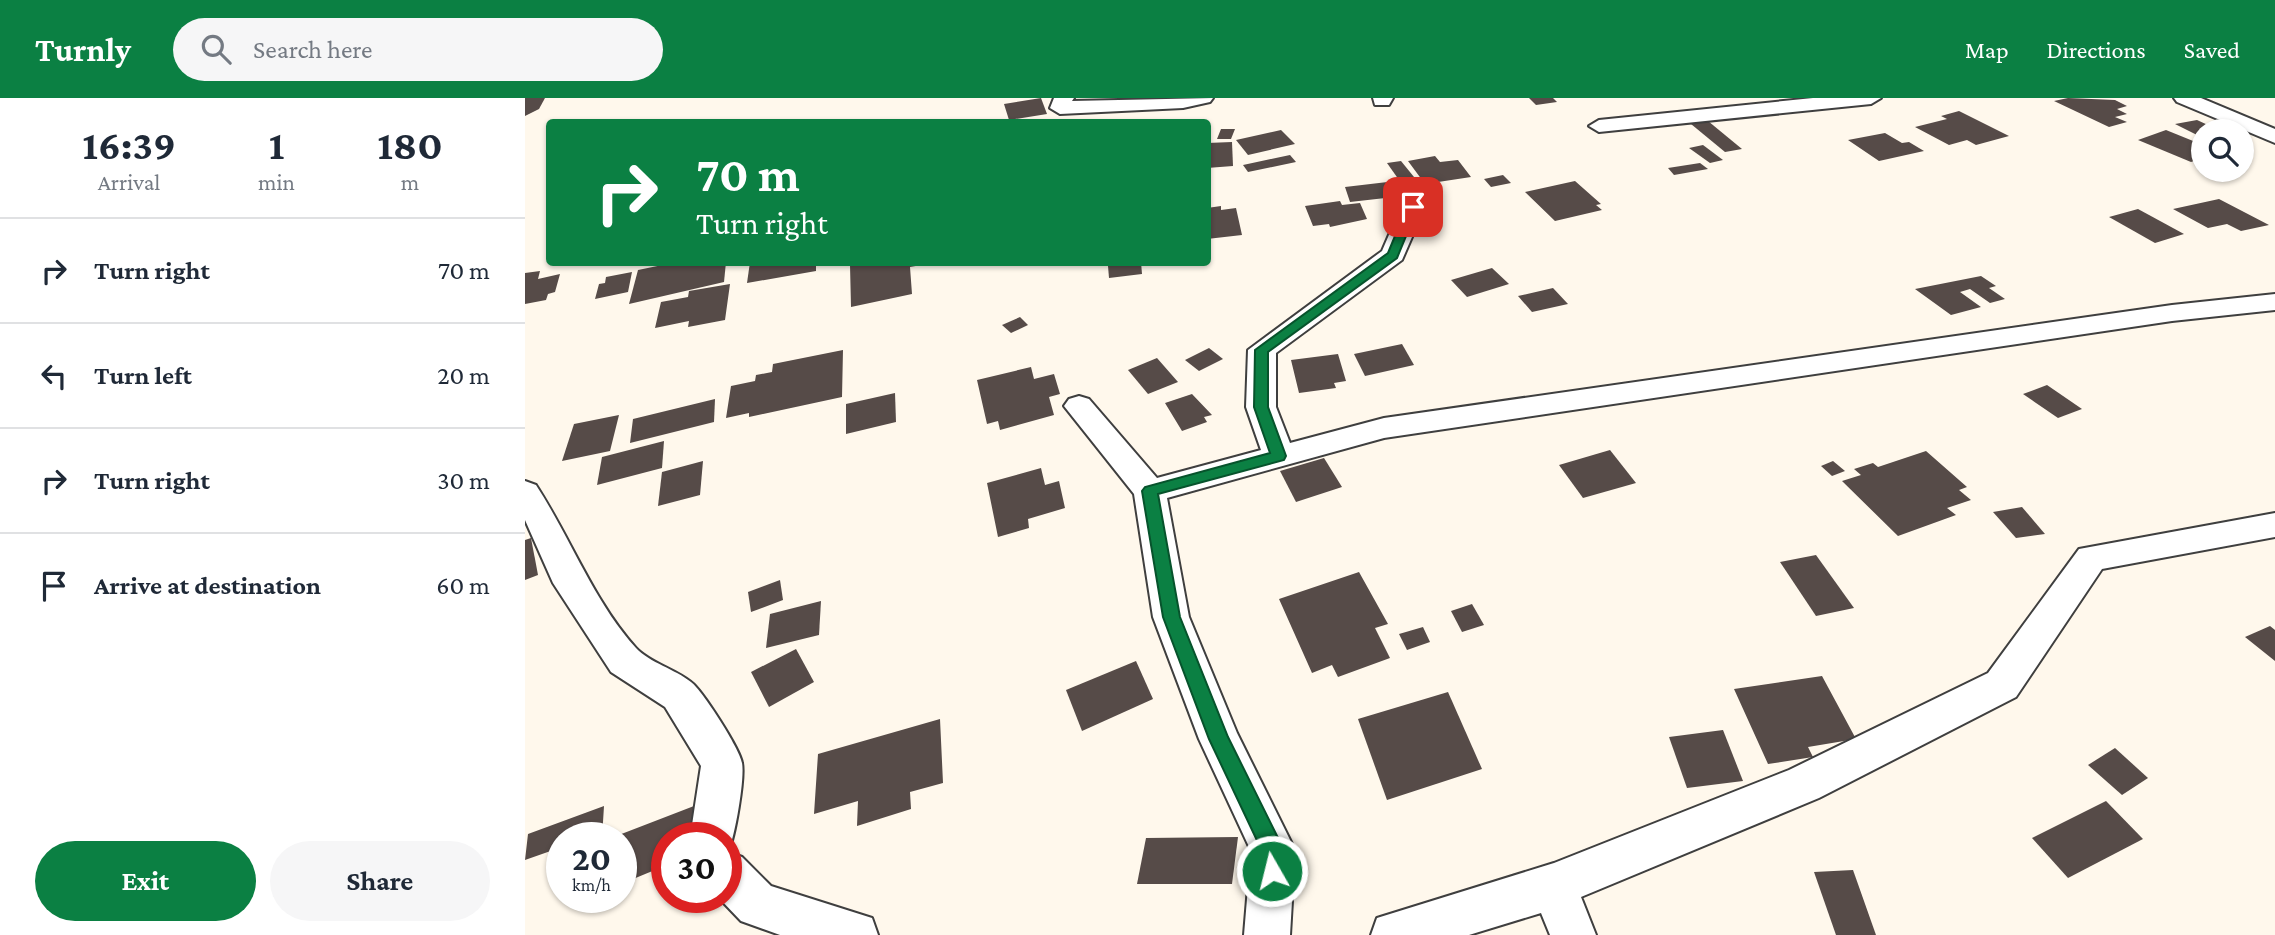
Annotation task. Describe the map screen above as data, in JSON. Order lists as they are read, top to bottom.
{
  "page": {
    "header": "Turnly",
    "search": "Search here",
    "nav": ["Map", "Directions", "Saved"],
    "eta": [
      "16:39",
      "Arrival",
      "1",
      "min",
      "180",
      "m"
    ],
    "turn": ["70 m", "Turn right"],
    "list": [
      {
        "name": "Turn right",
        "value": "70 m"
      },
      {
        "name": "Turn left",
        "value": "20 m"
      },
      {
        "name": "Turn right",
        "value": "30 m"
      },
      {
        "name": "Arrive at destination",
        "value": "60 m"
      }
    ],
    "speed": "20 km/h",
    "limit": "30",
    "buttons": ["Exit", "Share"]
  }
}
